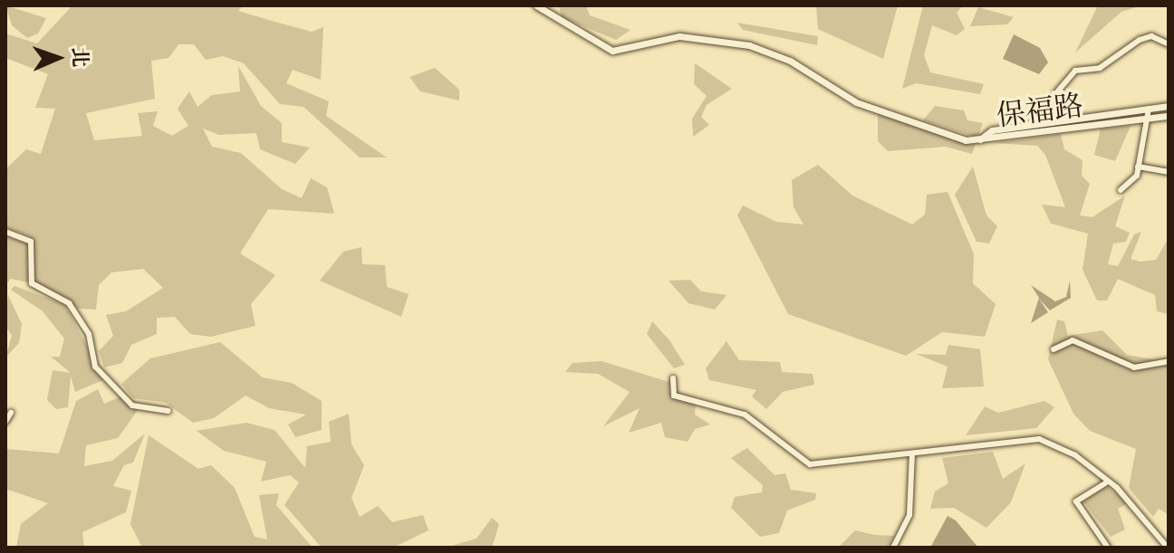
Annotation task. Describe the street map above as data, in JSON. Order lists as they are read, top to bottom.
{
  "streets": {
    "street": ["保福路"]
  },
  "north": "right"
}
